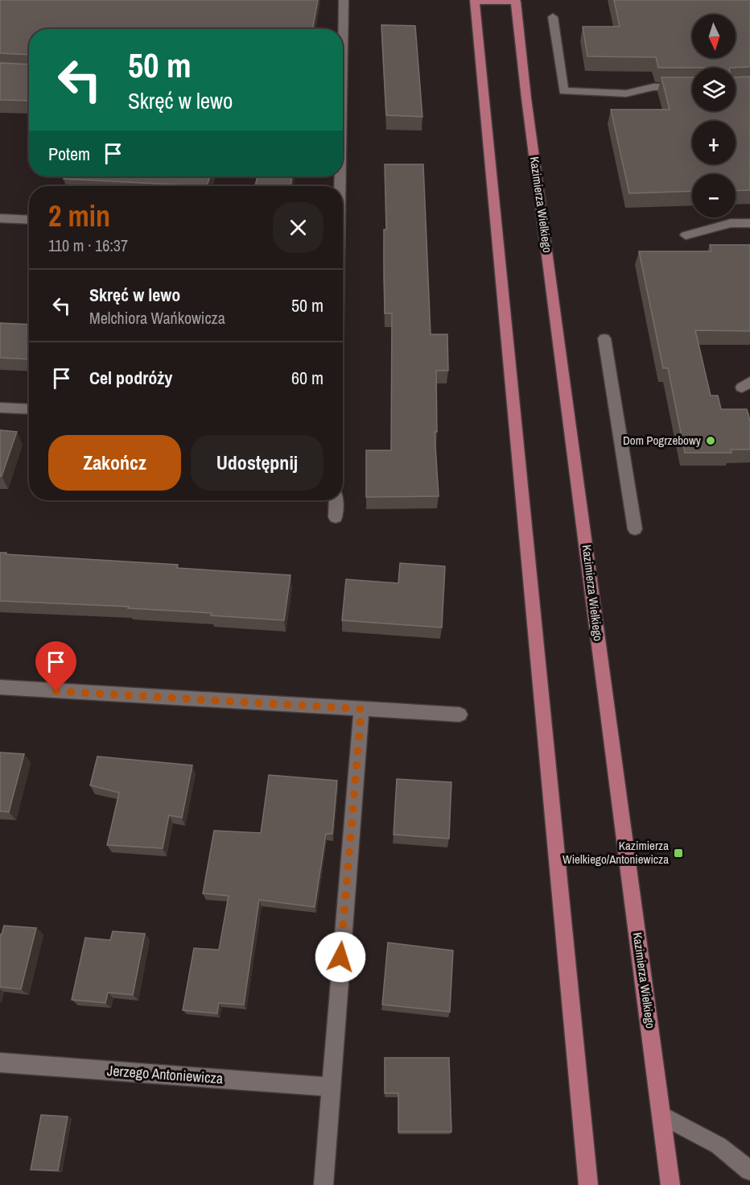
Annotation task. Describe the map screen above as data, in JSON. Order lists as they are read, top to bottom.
{
  "streets": {
    "main road": ["Kazimierza Wielkiego"],
    "street": ["Jerzego Antoniewicza"]
  },
  "places": {
    "other": ["Dom Pogrzebowy"],
    "transit": ["Kazimierza Wielkiego/Antoniewicza"]
  },
  "north": "bottom",
  "page": {
    "map_buttons": ["+", "−"],
    "turn": ["50 m", "Skręć w lewo"],
    "then": "Potem",
    "heading": ["2 min", "110 m · 16:37"],
    "list": [
      {
        "name": "Skręć w lewo",
        "note": "Melchiora Wańkowicza",
        "value": "50 m"
      },
      {
        "name": "Cel podróży",
        "value": "60 m"
      }
    ],
    "buttons": ["Zakończ", "Udostępnij"]
  }
}
